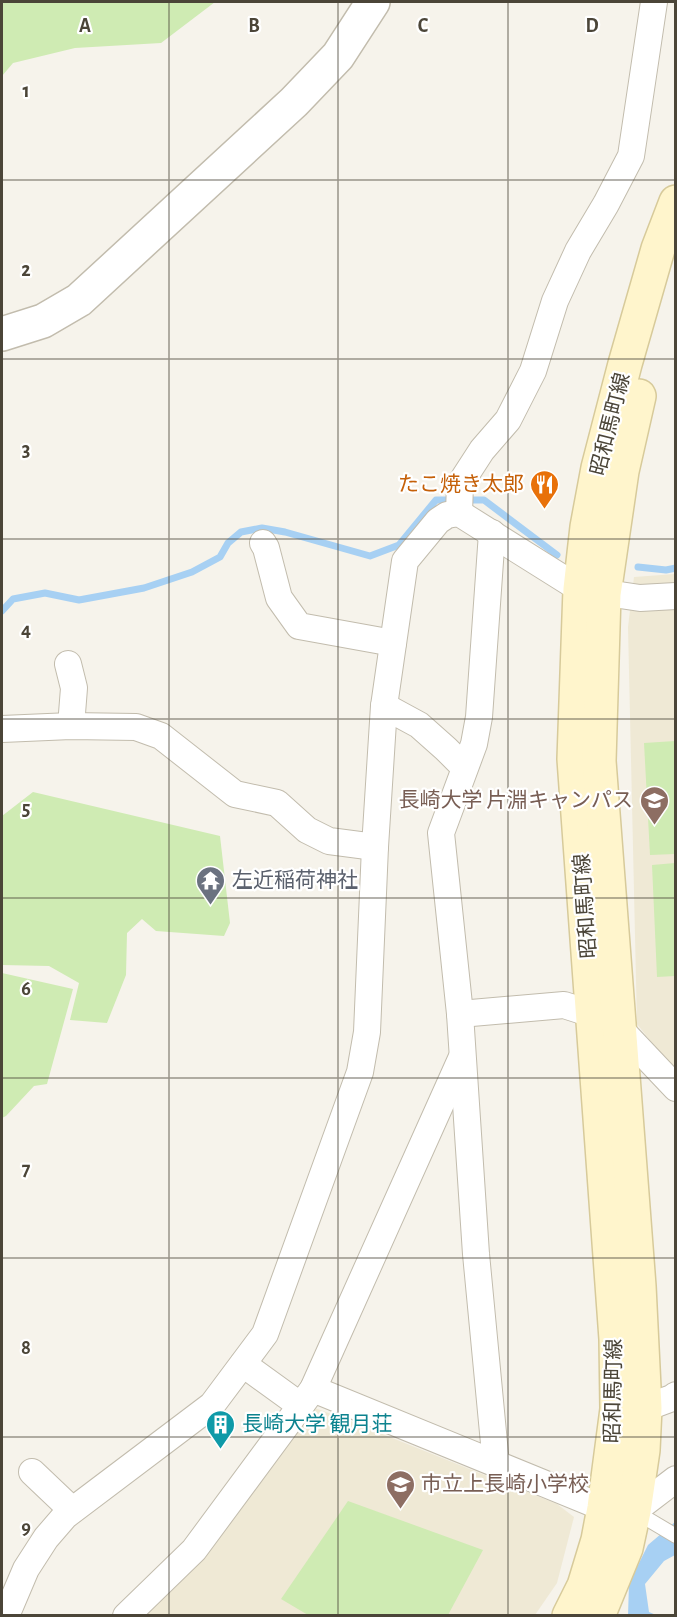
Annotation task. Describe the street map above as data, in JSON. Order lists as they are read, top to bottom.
{
  "streets": {
    "main road": ["昭和馬町線"]
  },
  "places": {
    "restaurant": ["たこ焼き太郎"],
    "school or university": ["長崎大学 片淵キャンパス", "市立上長崎小学校"],
    "temple": ["左近稲荷神社"],
    "building": ["長崎大学 観月荘"]
  },
  "grid": {
    "columns": [
      "A",
      "B",
      "C",
      "D"
    ],
    "rows": [
      "1",
      "2",
      "3",
      "4",
      "5",
      "6",
      "7",
      "8",
      "9"
    ]
  }
}
